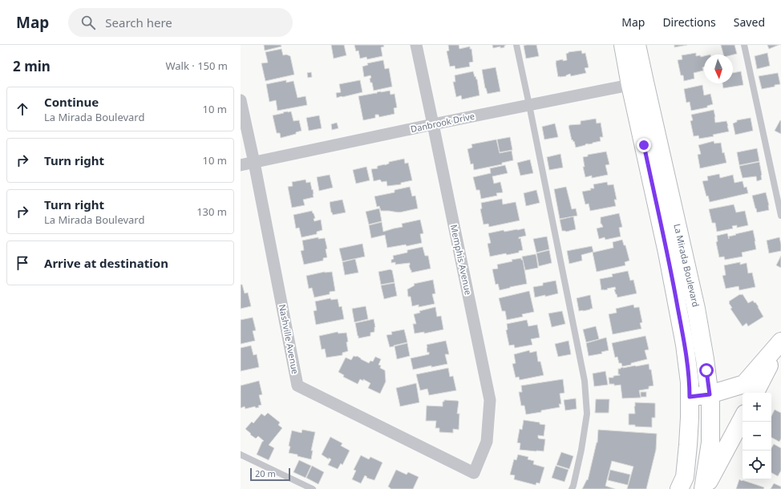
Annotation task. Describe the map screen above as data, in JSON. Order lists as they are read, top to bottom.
{
  "streets": {
    "main road": ["La Mirada Boulevard"],
    "street": ["Danbrook Drive", "Memphis Avenue", "Nashville Avenue"]
  },
  "crossings": [
    ["Danbrook Drive", "Memphis Avenue"],
    ["Danbrook Drive", "La Mirada Boulevard"],
    ["Danbrook Drive", "Nashville Avenue"],
    ["Memphis Avenue", "Nashville Avenue"]
  ],
  "scale_bar": "20 m",
  "north": "bottom",
  "page": {
    "header": "Map",
    "search": "Search here",
    "nav": ["Map", "Directions", "Saved"],
    "heading": ["2 min", "Walk · 150 m"],
    "list": [
      ["Continue", "La Mirada Boulevard", "10 m"],
      ["Turn right", "10 m"],
      ["Turn right", "La Mirada Boulevard", "130 m"],
      "Arrive at destination"
    ],
    "map_buttons": ["+", "−"],
    "scale": "20 m"
  }
}
